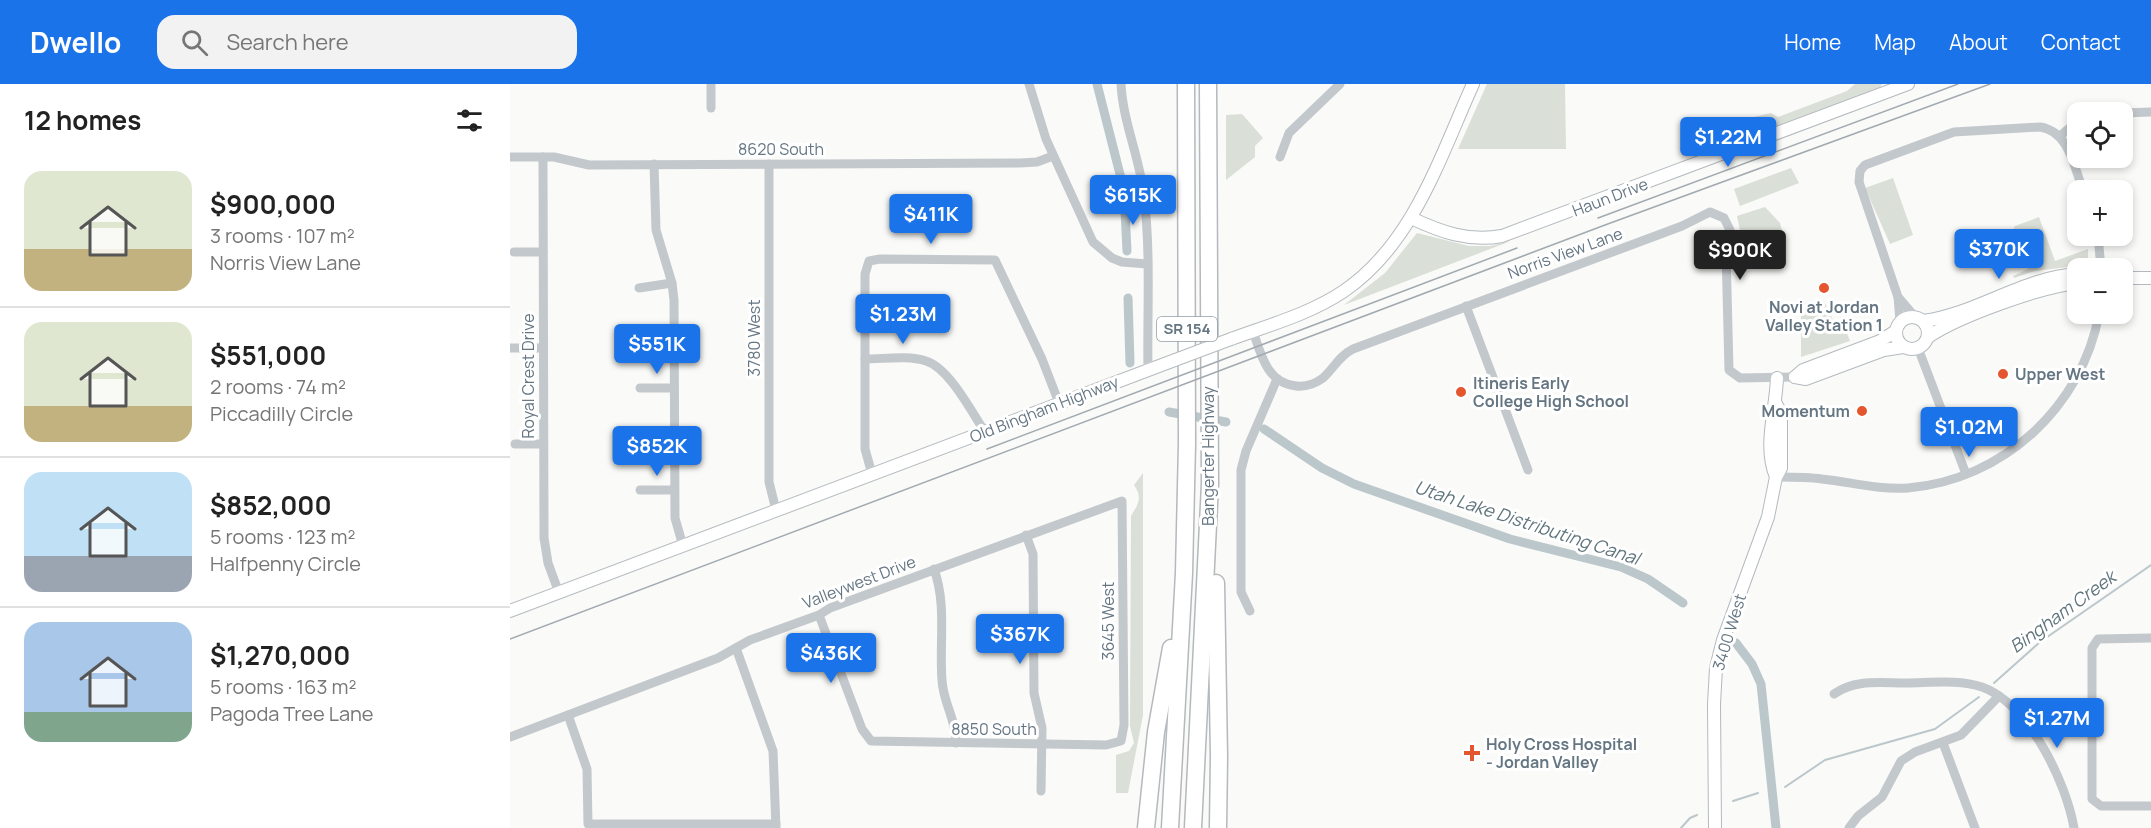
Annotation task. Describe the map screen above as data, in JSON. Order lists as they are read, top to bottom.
{
  "streets": {
    "highway": ["SR 154", "Bangerter Highway"],
    "street": [
      "8620 South",
      "Haun Drive",
      "Norris View Lane",
      "3780 West",
      "Royal Crest Drive",
      "Old Bingham Highway",
      "Valleywest Drive",
      "3645 West",
      "3400 West",
      "8850 South"
    ]
  },
  "crossings": [
    ["8620 South", "3780 West"],
    ["8620 South", "Royal Crest Drive"],
    ["Haun Drive", "Old Bingham Highway"],
    ["Norris View Lane", "3400 West"],
    ["3780 West", "Old Bingham Highway"],
    ["Royal Crest Drive", "Old Bingham Highway"],
    ["Valleywest Drive", "3645 West"],
    ["Valleywest Drive", "8850 South"],
    ["3645 West", "8850 South"]
  ],
  "water": ["Utah Lake Distributing Canal", "Bingham Creek"],
  "places": {
    "other": [
      "Novi at Jordan Valley Station 1",
      "Upper West",
      "Itineris Early College High School",
      "Momentum"
    ],
    "health": ["Holy Cross Hospital - Jordan Valley"]
  },
  "page": {
    "header": "Dwello",
    "search": "Search here",
    "nav": [
      "Home",
      "Map",
      "About",
      "Contact"
    ],
    "heading": "12 homes",
    "map_buttons": ["+", "−"],
    "price": [
      "$1.22M",
      "$615K",
      "$411K",
      "$370K",
      "$900K",
      "$1.23M",
      "$551K",
      "$1.02M",
      "$852K",
      "$367K",
      "$436K",
      "$1.27M"
    ],
    "list": [
      {
        "name": "$900,000",
        "note": "3 rooms · 107 m² · Norris View Lane"
      },
      {
        "name": "$551,000",
        "note": "2 rooms · 74 m² · Piccadilly Circle"
      },
      {
        "name": "$852,000",
        "note": "5 rooms · 123 m² · Halfpenny Circle"
      },
      {
        "name": "$1,270,000",
        "note": "5 rooms · 163 m² · Pagoda Tree Lane"
      }
    ]
  }
}
